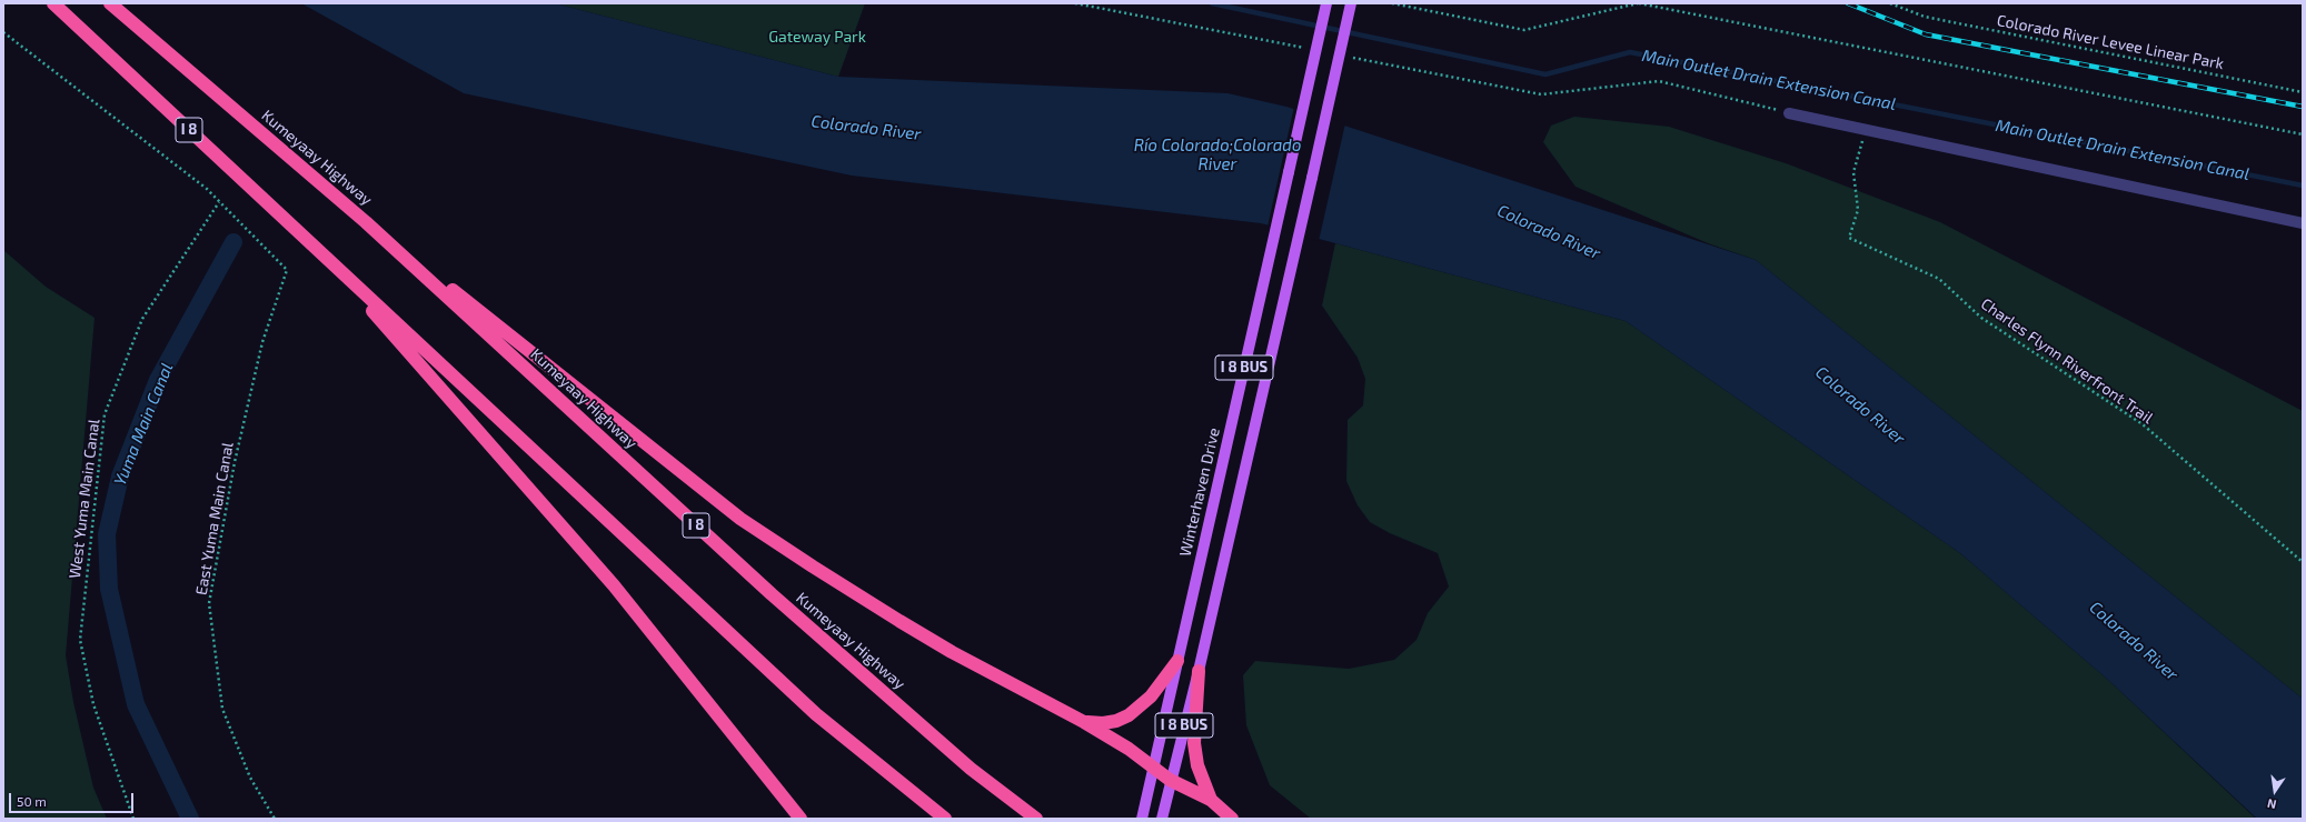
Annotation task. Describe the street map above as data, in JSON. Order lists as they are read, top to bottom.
{
  "streets": {
    "highway": ["I 8", "Kumeyaay Highway"],
    "main road": ["I 8 BUS", "Winterhaven Drive"],
    "path": [
      "Colorado River Levee Linear Park",
      "Charles Flynn Riverfront Trail",
      "West Yuma Main Canal",
      "East Yuma Main Canal"
    ]
  },
  "crossings": [
    ["West Yuma Main Canal", "East Yuma Main Canal"]
  ],
  "water": [
    "Main Outlet Drain Extension Canal",
    "Colorado River",
    "Río Colorado;Colorado River",
    "Yuma Main Canal"
  ],
  "parks": ["Gateway Park"],
  "scale_bar": "50 m",
  "north": "bottom"
}
